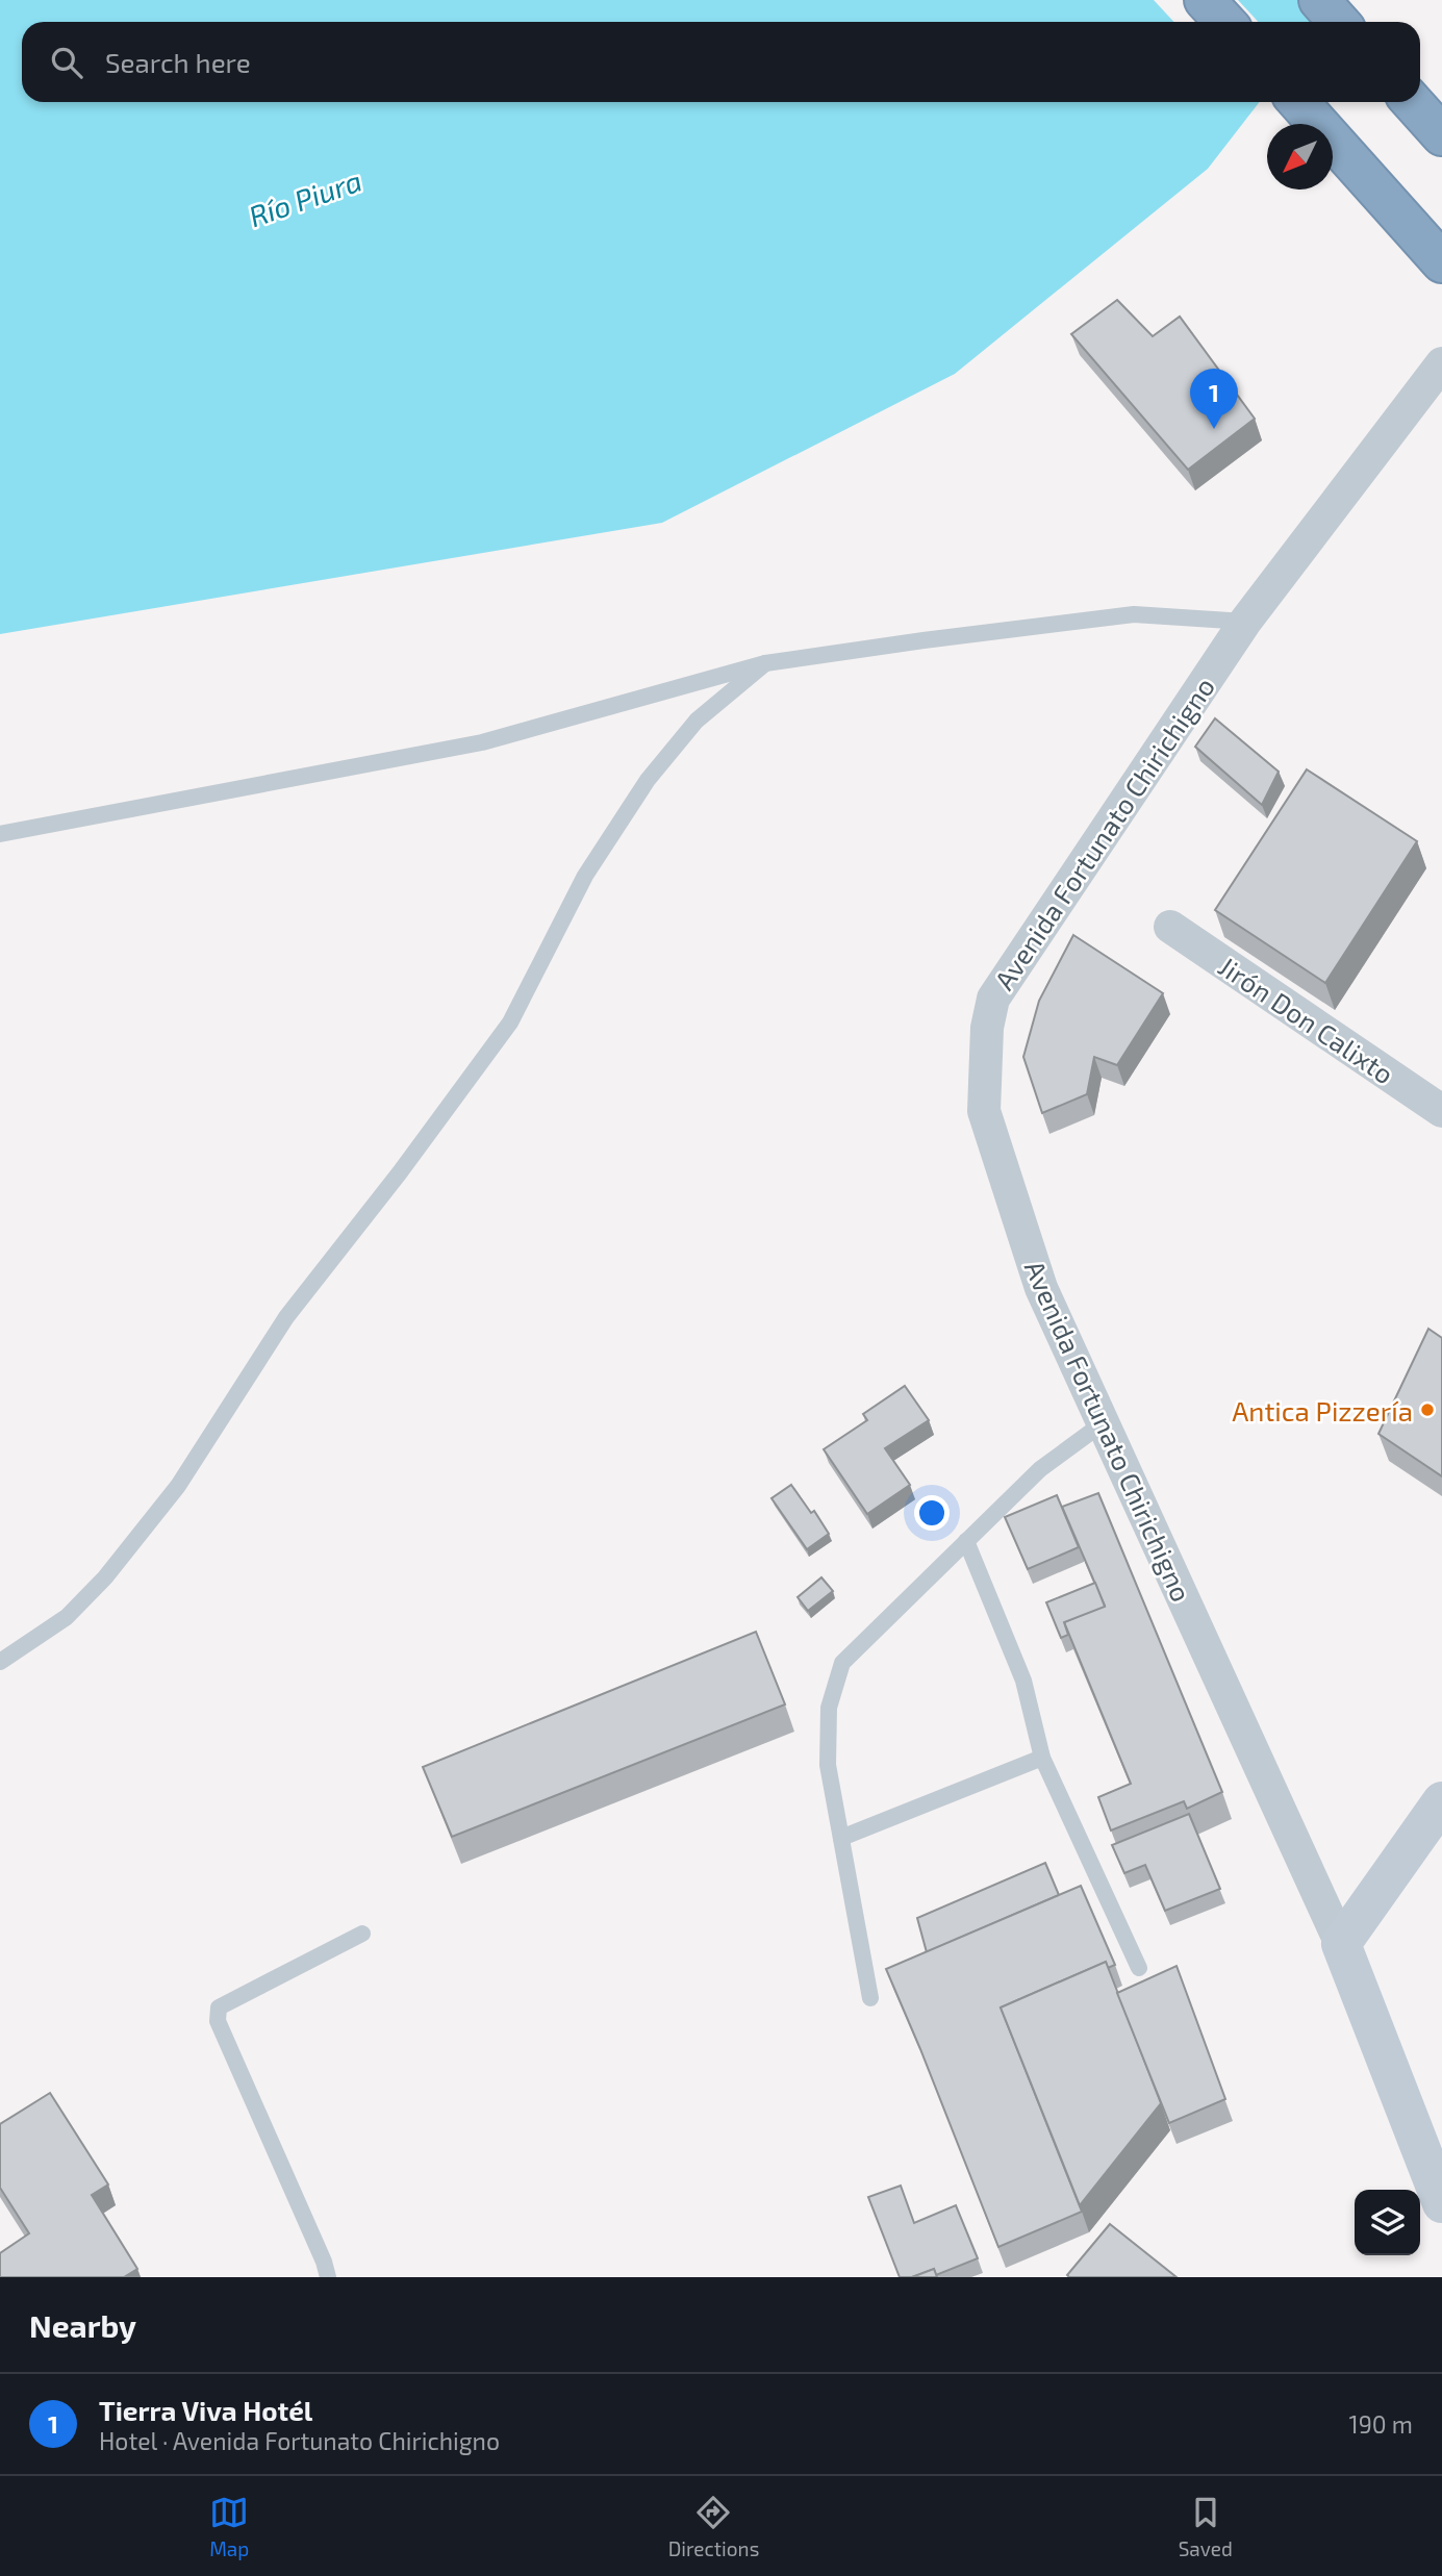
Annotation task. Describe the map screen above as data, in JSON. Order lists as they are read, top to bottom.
{
  "streets": {
    "main road": ["Avenida Fortunato Chirichigno"],
    "street": ["Jirón Don Calixto"]
  },
  "water": ["Río Piura"],
  "places": ["Antica Pizzería"],
  "north": "bottom left",
  "page": {
    "search": "Search here",
    "pins": "1",
    "heading": "Nearby",
    "list": [
      {
        "mark": "1",
        "name": "Tierra Viva Hotél",
        "note": "Hotel · Avenida Fortunato Chirichigno",
        "value": "190 m"
      }
    ],
    "nav": ["Map", "Directions", "Saved"]
  }
}
